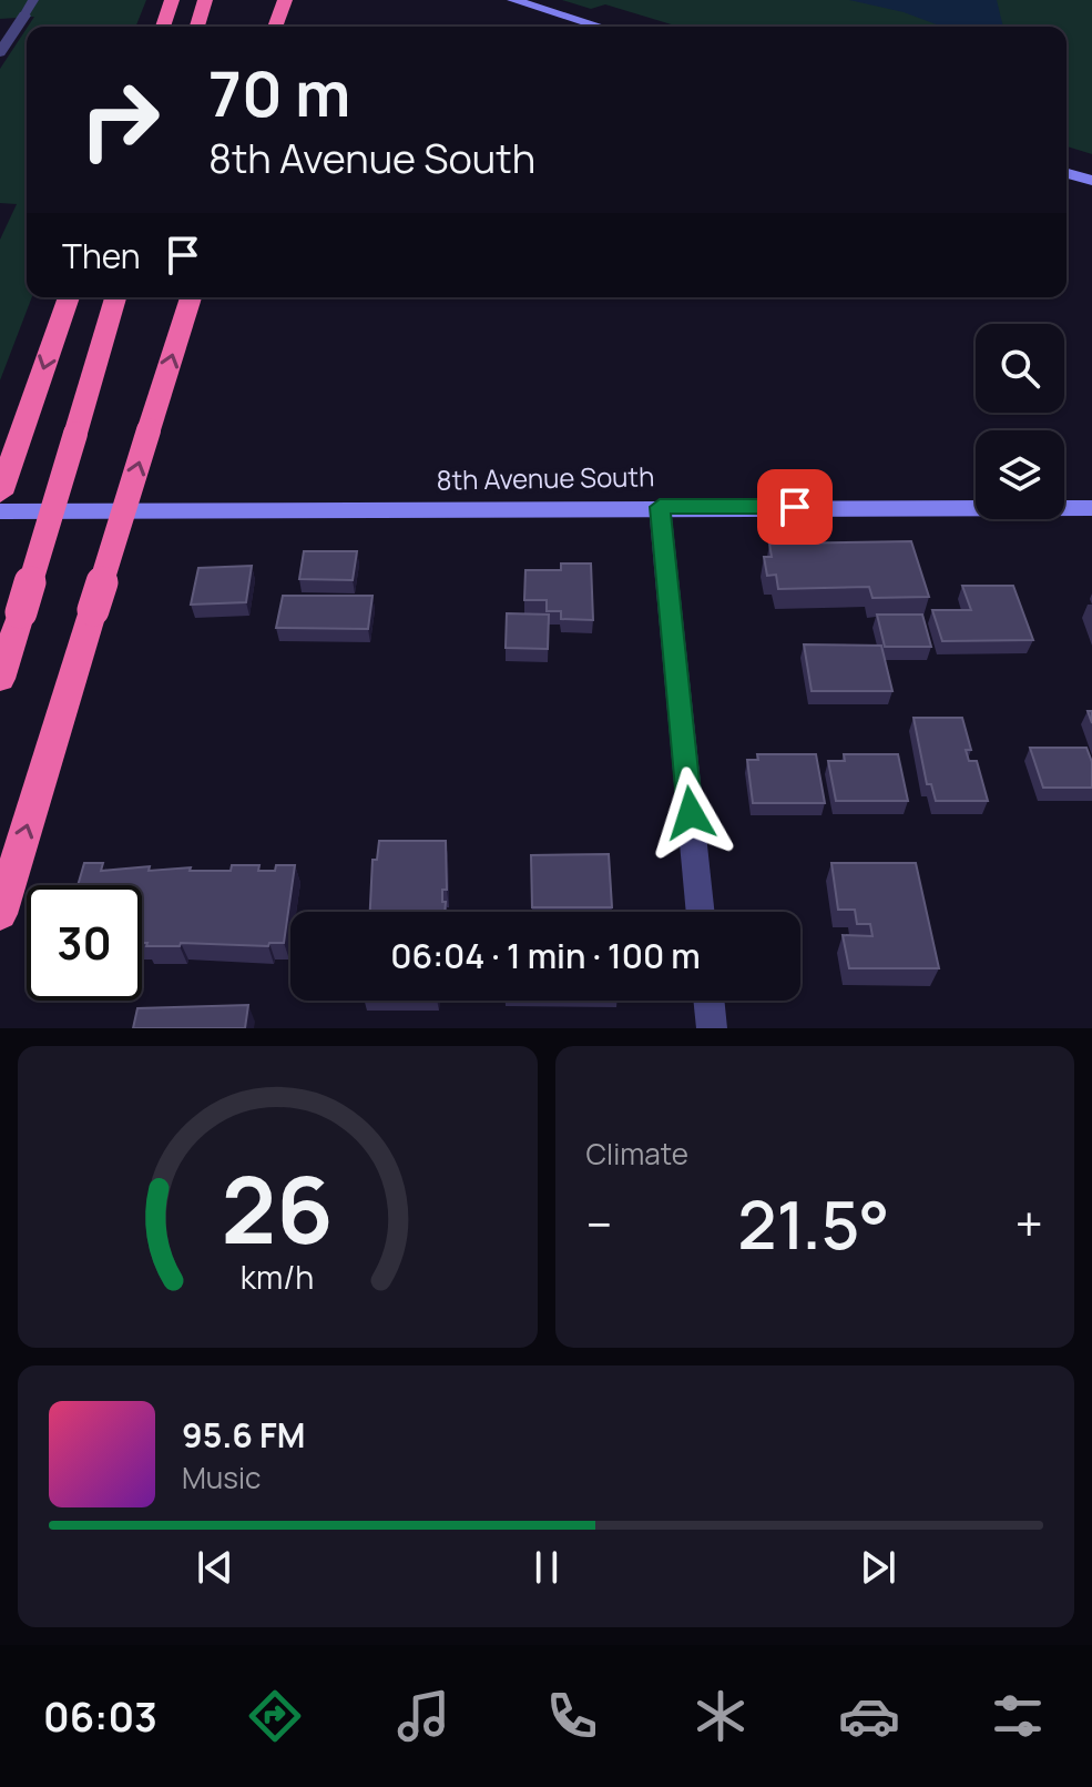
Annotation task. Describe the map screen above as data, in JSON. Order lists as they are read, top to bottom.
{
  "streets": {
    "street": ["8th Avenue South"]
  },
  "page": {
    "turn": ["70 m", "8th Avenue South"],
    "then": "Then",
    "limit": "30",
    "trip": "06:04 · 1 min · 100 m",
    "tile": "Climate",
    "heat": ["−", "21.5°", "+"],
    "song": ["95.6 FM", "Music"],
    "tabs": "06:03",
    "gauge": ["26", "km/h"]
  }
}
